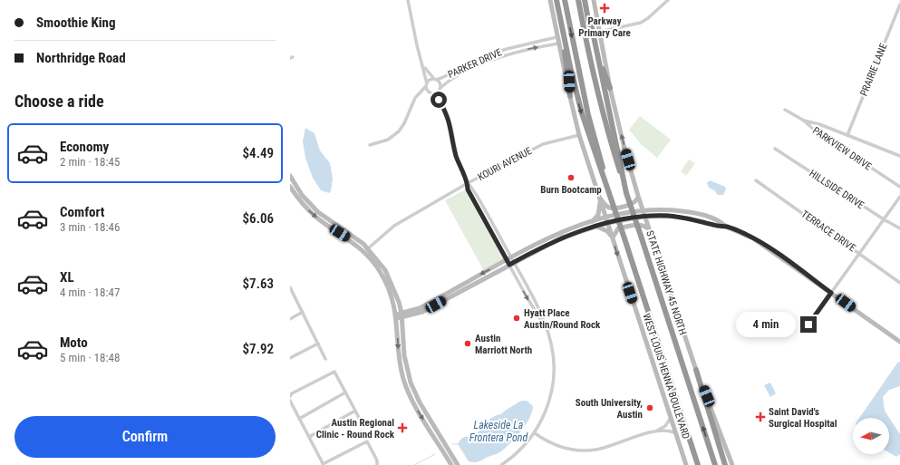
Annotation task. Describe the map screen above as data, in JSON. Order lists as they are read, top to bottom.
{
  "streets": {
    "highway": ["STATE HIGHWAY 45 NORTH"],
    "main road": ["WEST LOUIS HENNA BOULEVARD"],
    "street": [
      "PARKER DRIVE",
      "PRAIRIE LANE",
      "PARKVIEW DRIVE",
      "KOURI AVENUE",
      "HILLSIDE DRIVE",
      "TERRACE DRIVE"
    ]
  },
  "crossings": [
    ["PARKER DRIVE", "WEST LOUIS HENNA BOULEVARD"],
    ["KOURI AVENUE", "WEST LOUIS HENNA BOULEVARD"]
  ],
  "water": ["Lakeside La Frontera Pond"],
  "places": {
    "health": ["Parkway Primary Care", "Saint David's Surgical Hospital", "Austin Regional Clinic - Round Rock"],
    "other": [
      "Burn Bootcamp",
      "Hyatt Place Austin/Round Rock",
      "Austin Marriott North",
      "South University, Austin"
    ]
  },
  "north": "left",
  "page": {
    "banner": ["Smoothie King", "Northridge Road"],
    "heading": "Choose a ride",
    "list": [
      {
        "name": "Economy",
        "note": "2 min · 18:45",
        "value": "$4.49"
      },
      {
        "name": "Comfort",
        "note": "3 min · 18:46",
        "value": "$6.06"
      },
      {
        "name": "XL",
        "note": "4 min · 18:47",
        "value": "$7.63"
      },
      {
        "name": "Moto",
        "note": "5 min · 18:48",
        "value": "$7.92"
      }
    ],
    "bubble": "4 min",
    "buttons": "Confirm"
  }
}
